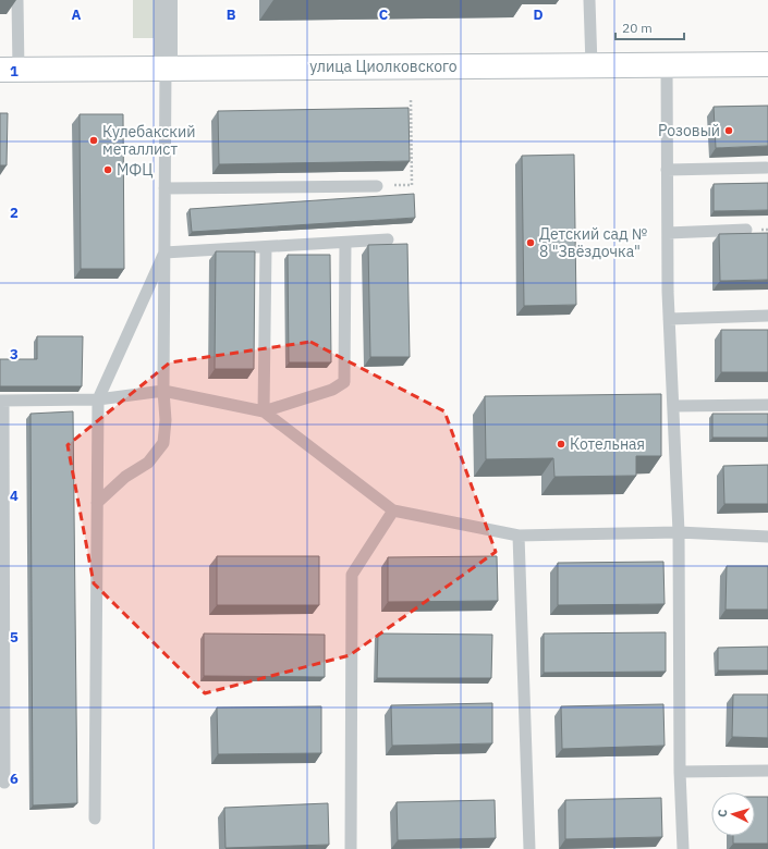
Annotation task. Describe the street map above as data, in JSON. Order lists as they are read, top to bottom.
{
  "streets": {
    "street": ["улица Циолковского"]
  },
  "places": [
    "Розовый",
    "Кулебакский металлист",
    "МФЦ",
    "Детский сад № 8 \"Звёздочка\"",
    "Котельная"
  ],
  "scale_bar": "20 m",
  "north": "left",
  "grid": {
    "columns": [
      "A",
      "B",
      "C",
      "D"
    ],
    "rows": [
      "1",
      "2",
      "3",
      "4",
      "5",
      "6"
    ]
  }
}
